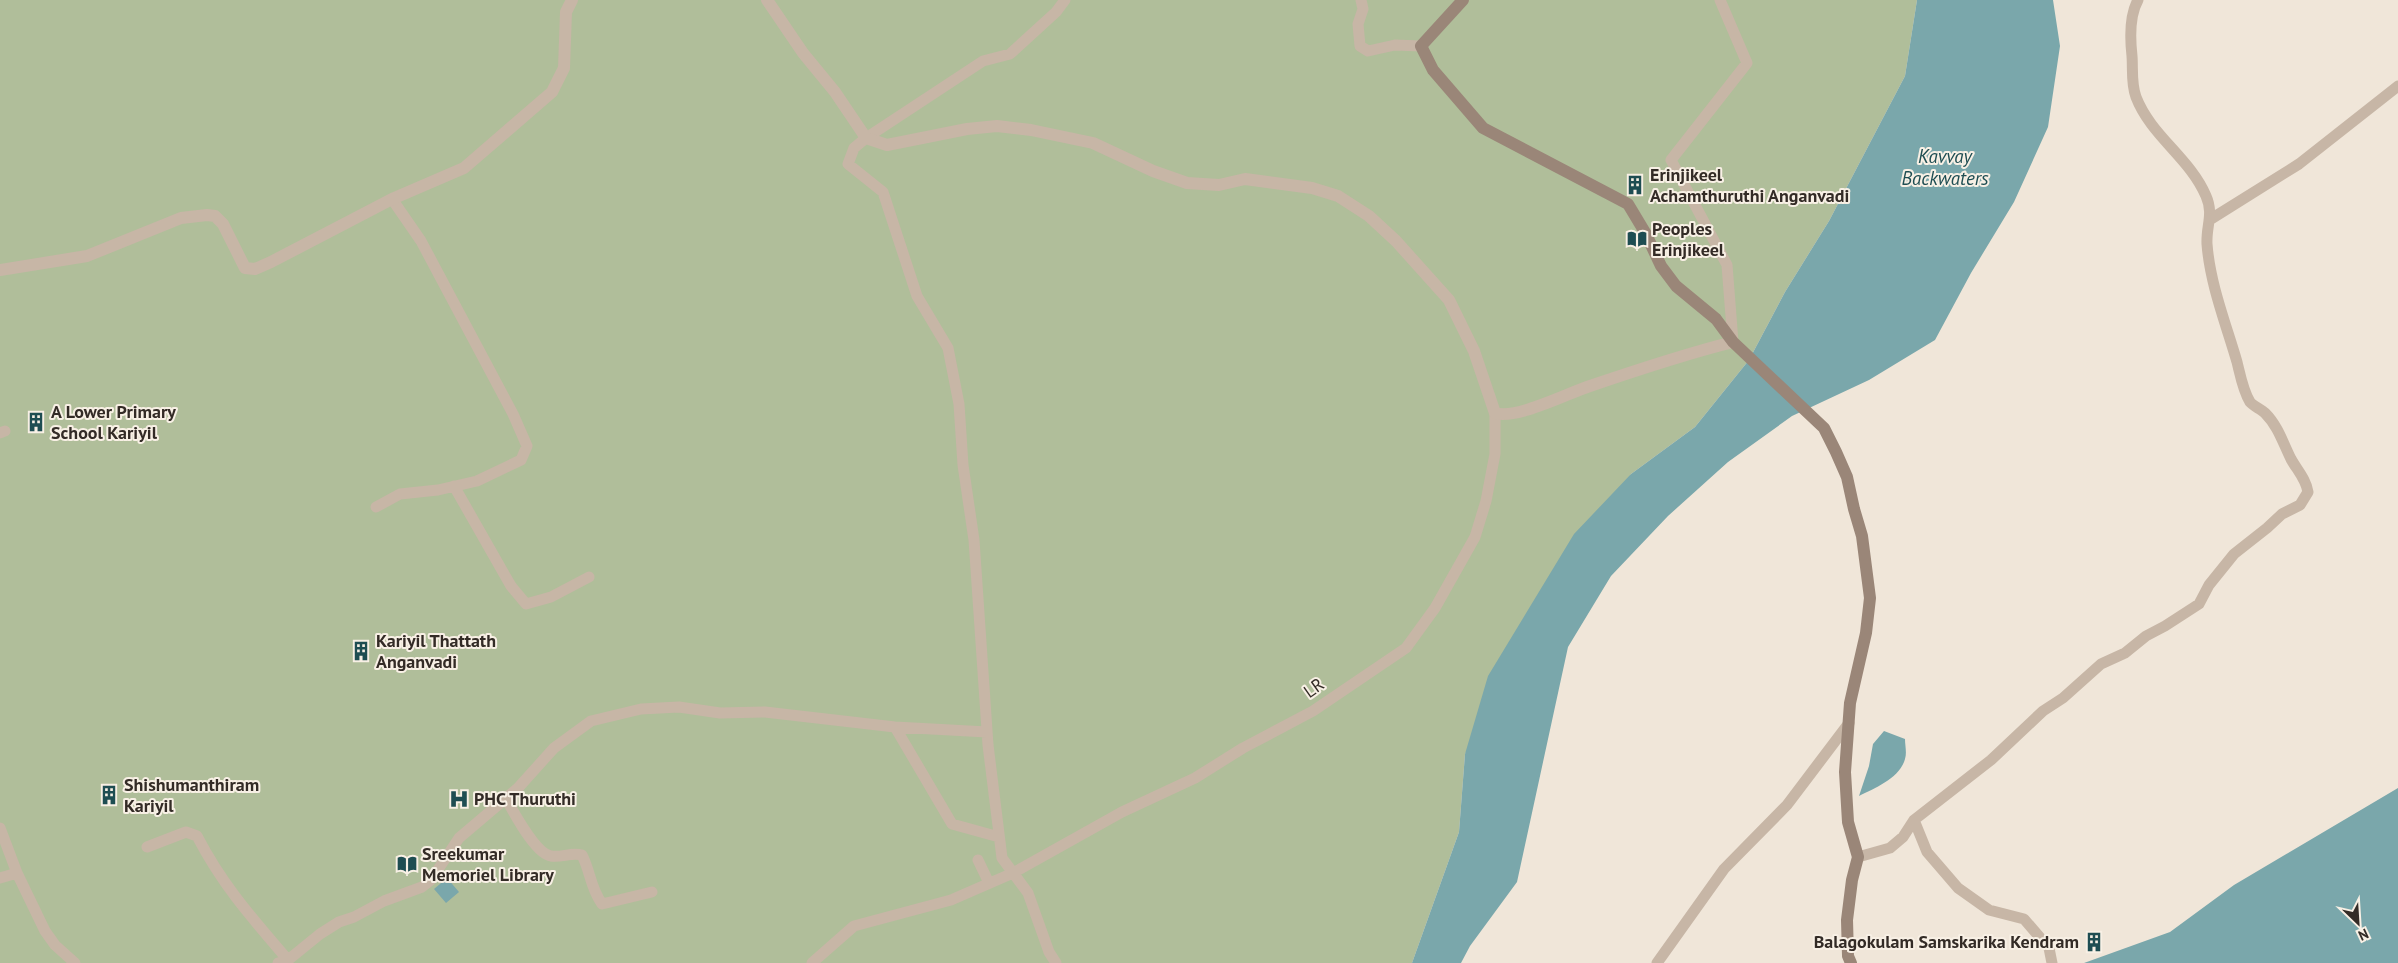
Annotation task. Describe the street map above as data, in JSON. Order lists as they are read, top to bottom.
{
  "streets": {
    "street": ["LR"]
  },
  "water": ["Kavvay Backwaters"],
  "places": {
    "building": [
      "Erinjikeel Achamthuruthi Anganvadi",
      "A Lower Primary School Kariyil",
      "Kariyil Thattath Anganvadi",
      "Shishumanthiram Kariyil",
      "Balagokulam Samskarika Kendram"
    ],
    "library": ["Peoples Erinjikeel", "Sreekumar Memoriel Library"],
    "hospital": ["PHC Thuruthi"]
  },
  "north": "bottom right"
}
